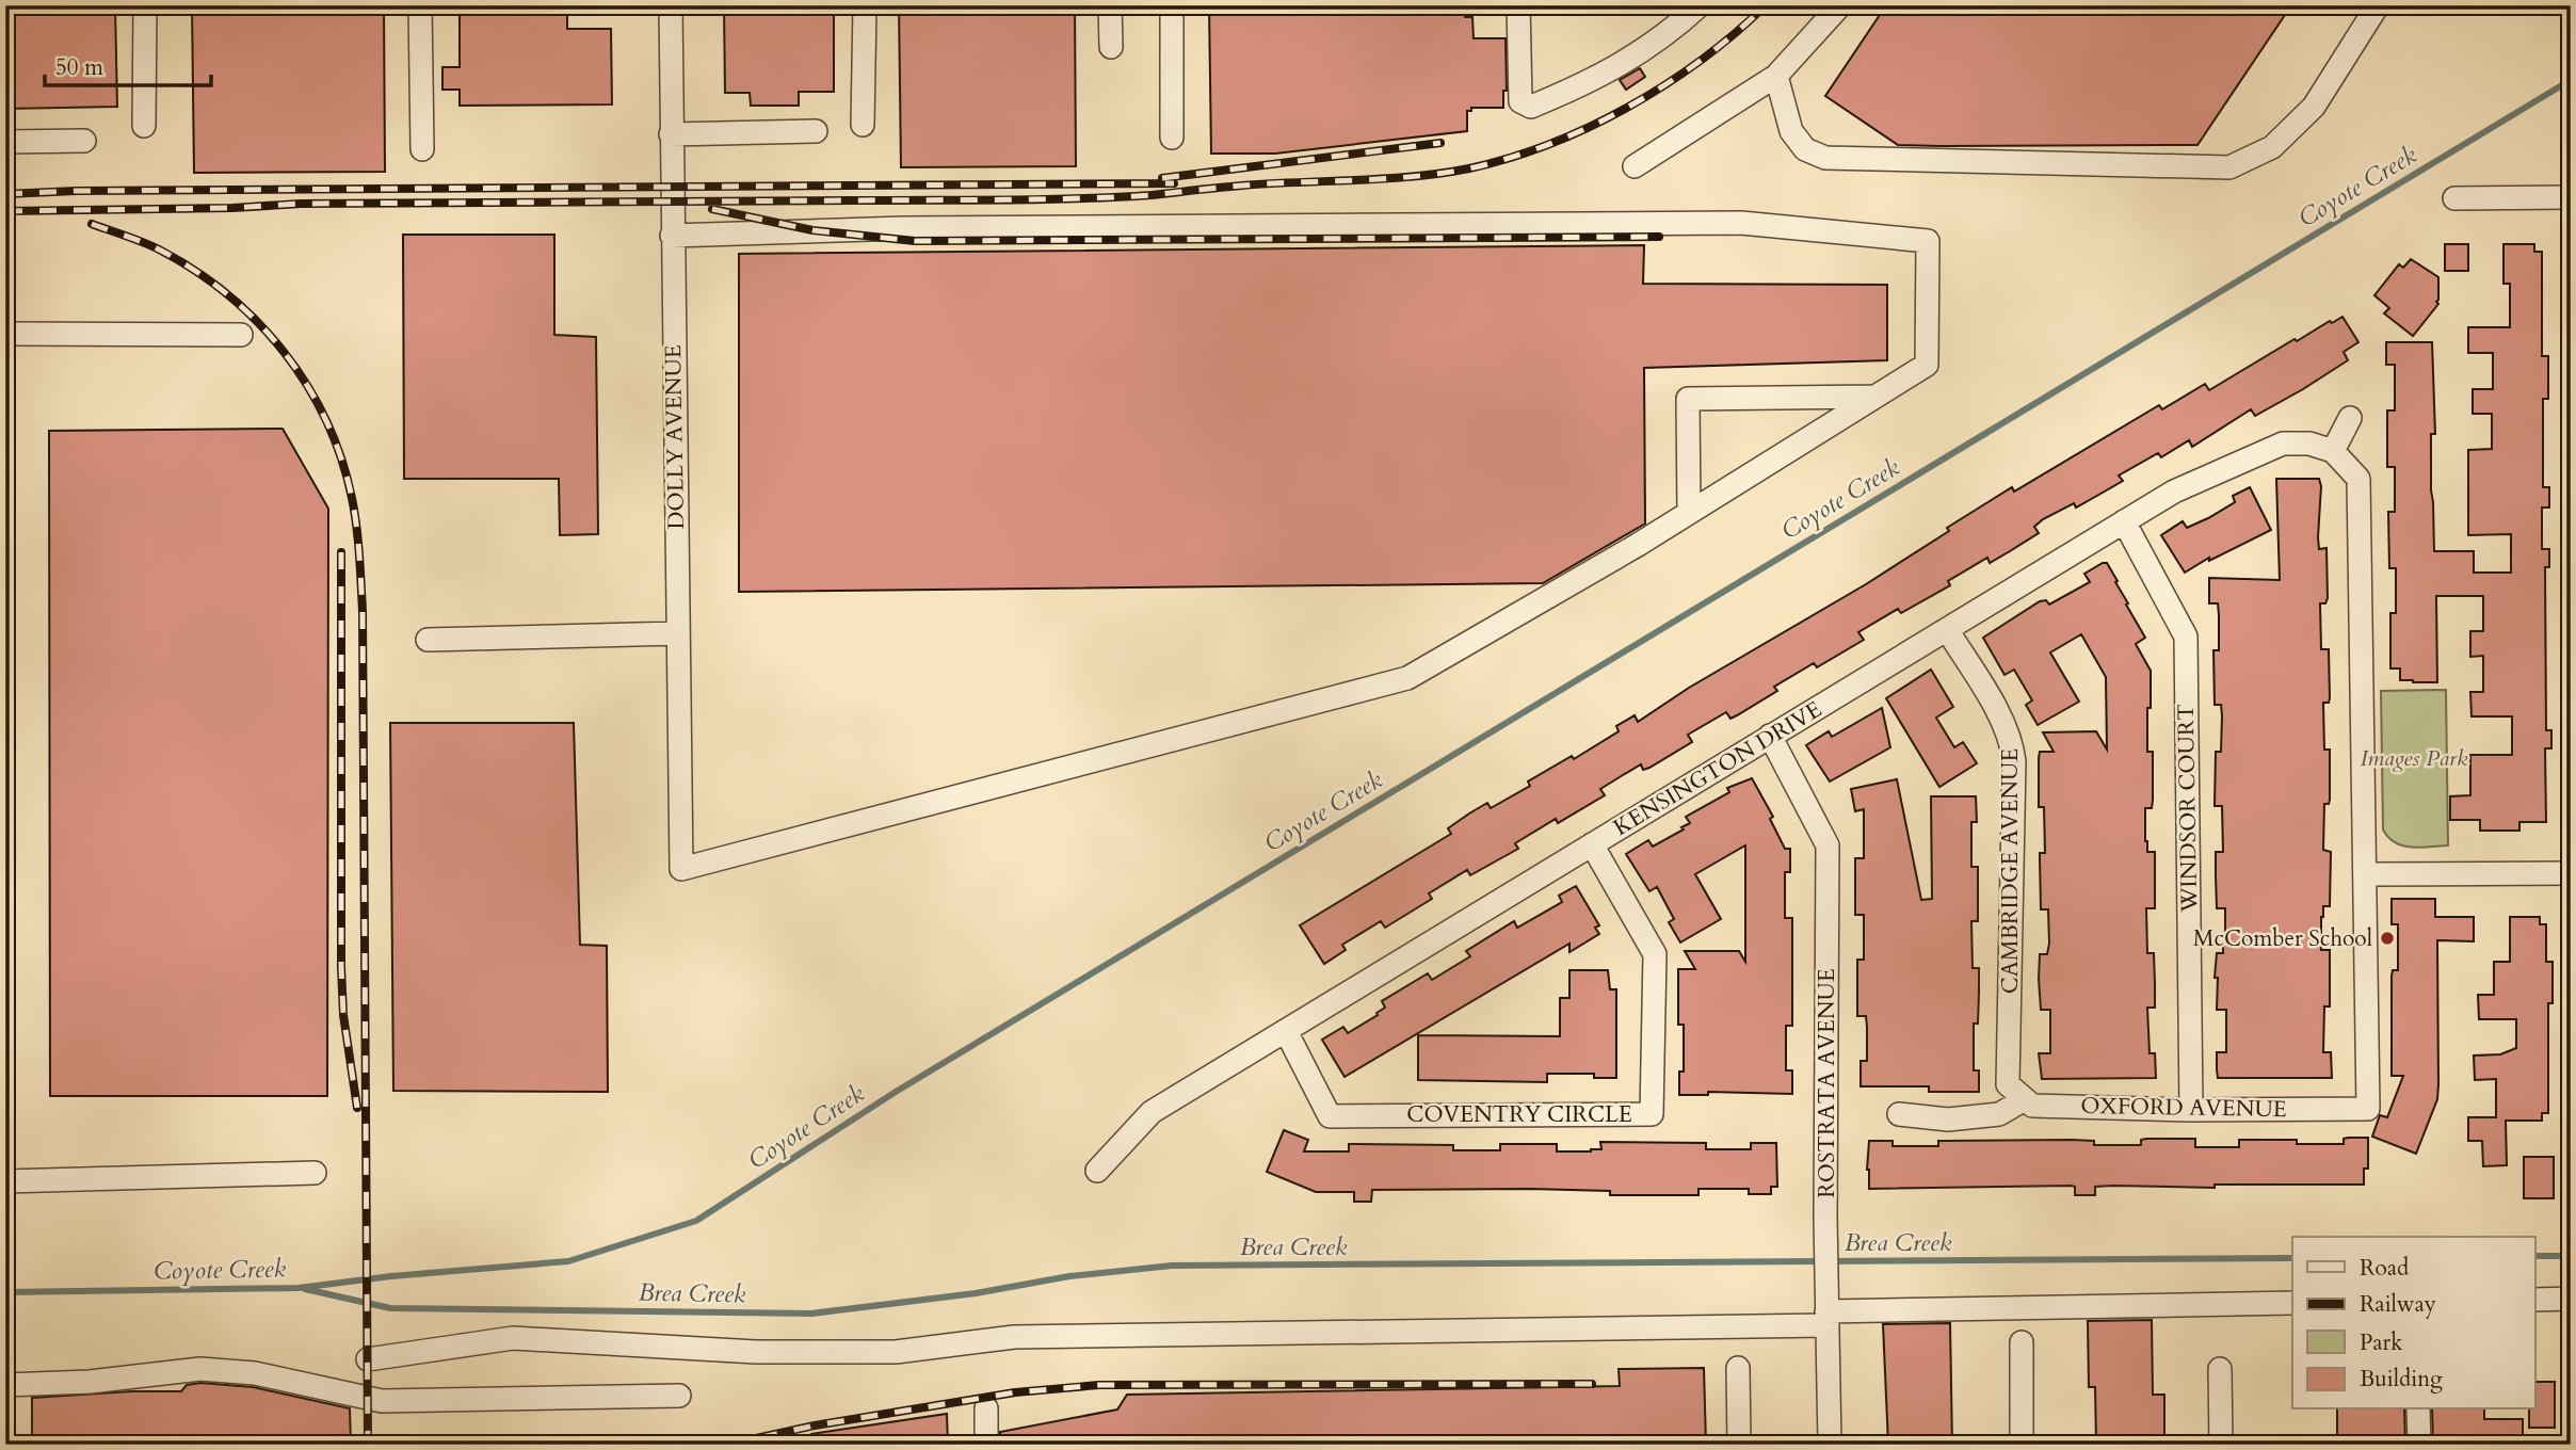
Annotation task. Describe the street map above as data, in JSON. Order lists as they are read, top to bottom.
{
  "streets": {
    "street": [
      "DOLLY AVENUE",
      "KENSINGTON DRIVE",
      "WINDSOR COURT",
      "CAMBRIDGE AVENUE",
      "ROSTRATA AVENUE",
      "OXFORD AVENUE",
      "COVENTRY CIRCLE"
    ]
  },
  "crossings": [
    ["KENSINGTON DRIVE", "WINDSOR COURT"],
    ["KENSINGTON DRIVE", "CAMBRIDGE AVENUE"],
    ["KENSINGTON DRIVE", "ROSTRATA AVENUE"],
    ["KENSINGTON DRIVE", "COVENTRY CIRCLE"],
    ["WINDSOR COURT", "OXFORD AVENUE"],
    ["CAMBRIDGE AVENUE", "OXFORD AVENUE"]
  ],
  "water": ["Coyote Creek", "Brea Creek"],
  "parks": ["Images Park"],
  "places": ["McComber School"],
  "legend": [
    "Road",
    "Railway",
    "Park",
    "Building"
  ],
  "scale_bar": "50 m"
}
